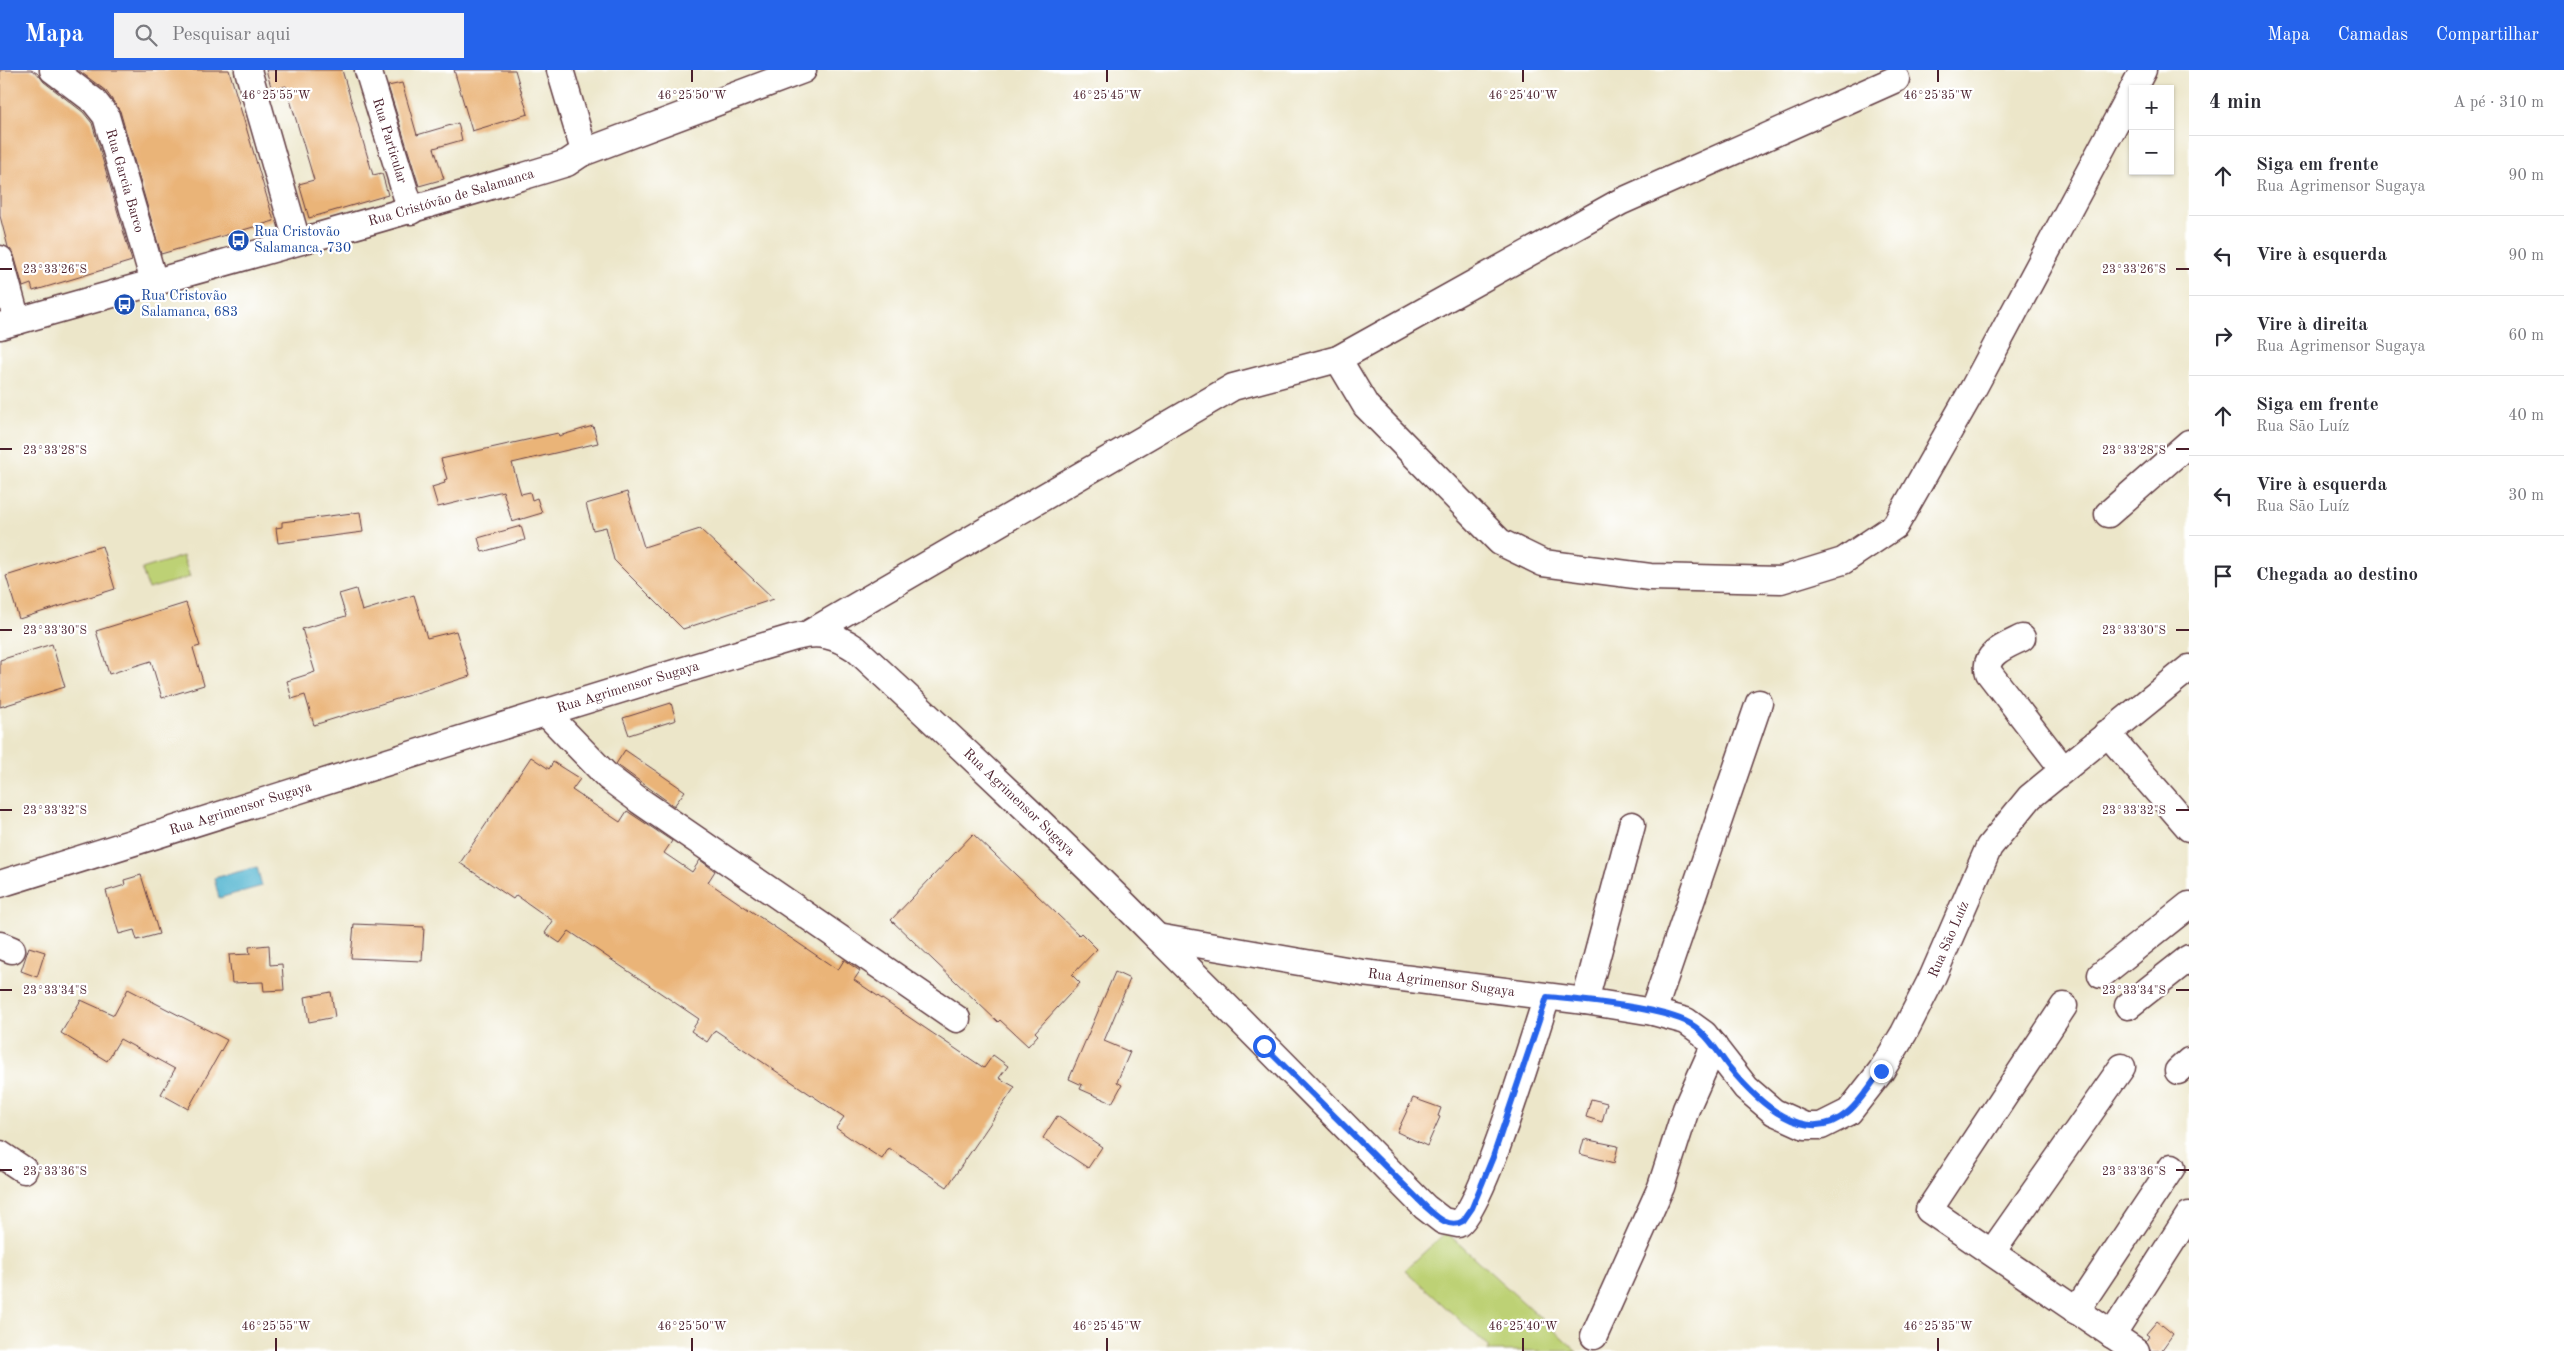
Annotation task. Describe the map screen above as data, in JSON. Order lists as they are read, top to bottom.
{
  "streets": {
    "street": [
      "Rua Particular",
      "Rua Garcia Barco",
      "Rua Cristóvão de Salamanca",
      "Rua Agrimensor Sugaya",
      "Rua São Luíz"
    ]
  },
  "crossings": [
    ["Rua Particular", "Rua Cristóvão de Salamanca"],
    ["Rua Garcia Barco", "Rua Cristóvão de Salamanca"],
    ["Rua Agrimensor Sugaya", "Rua São Luíz"]
  ],
  "places": {
    "bus stop": ["Rua Cristovão Salamanca, 730", "Rua Cristovão Salamanca, 683"]
  },
  "page": {
    "header": "Mapa",
    "search": "Pesquisar aqui",
    "nav": ["Mapa", "Camadas", "Compartilhar"],
    "heading": ["4 min", "A pé · 310 m"],
    "map_buttons": ["+", "−"],
    "list": [
      ["Siga em frente", "Rua Agrimensor Sugaya", "90 m"],
      ["Vire à esquerda", "90 m"],
      ["Vire à direita", "Rua Agrimensor Sugaya", "60 m"],
      ["Siga em frente", "Rua São Luíz", "40 m"],
      ["Vire à esquerda", "Rua São Luíz", "30 m"],
      "Chegada ao destino"
    ]
  },
  "coordinates": [
    "46°25'55\"W",
    "46°25'50\"W",
    "46°25'45\"W",
    "46°25'40\"W",
    "46°25'35\"W",
    "23°33'26\"S",
    "23°33'28\"S",
    "23°33'30\"S",
    "23°33'32\"S",
    "23°33'34\"S",
    "23°33'36\"S"
  ]
}
